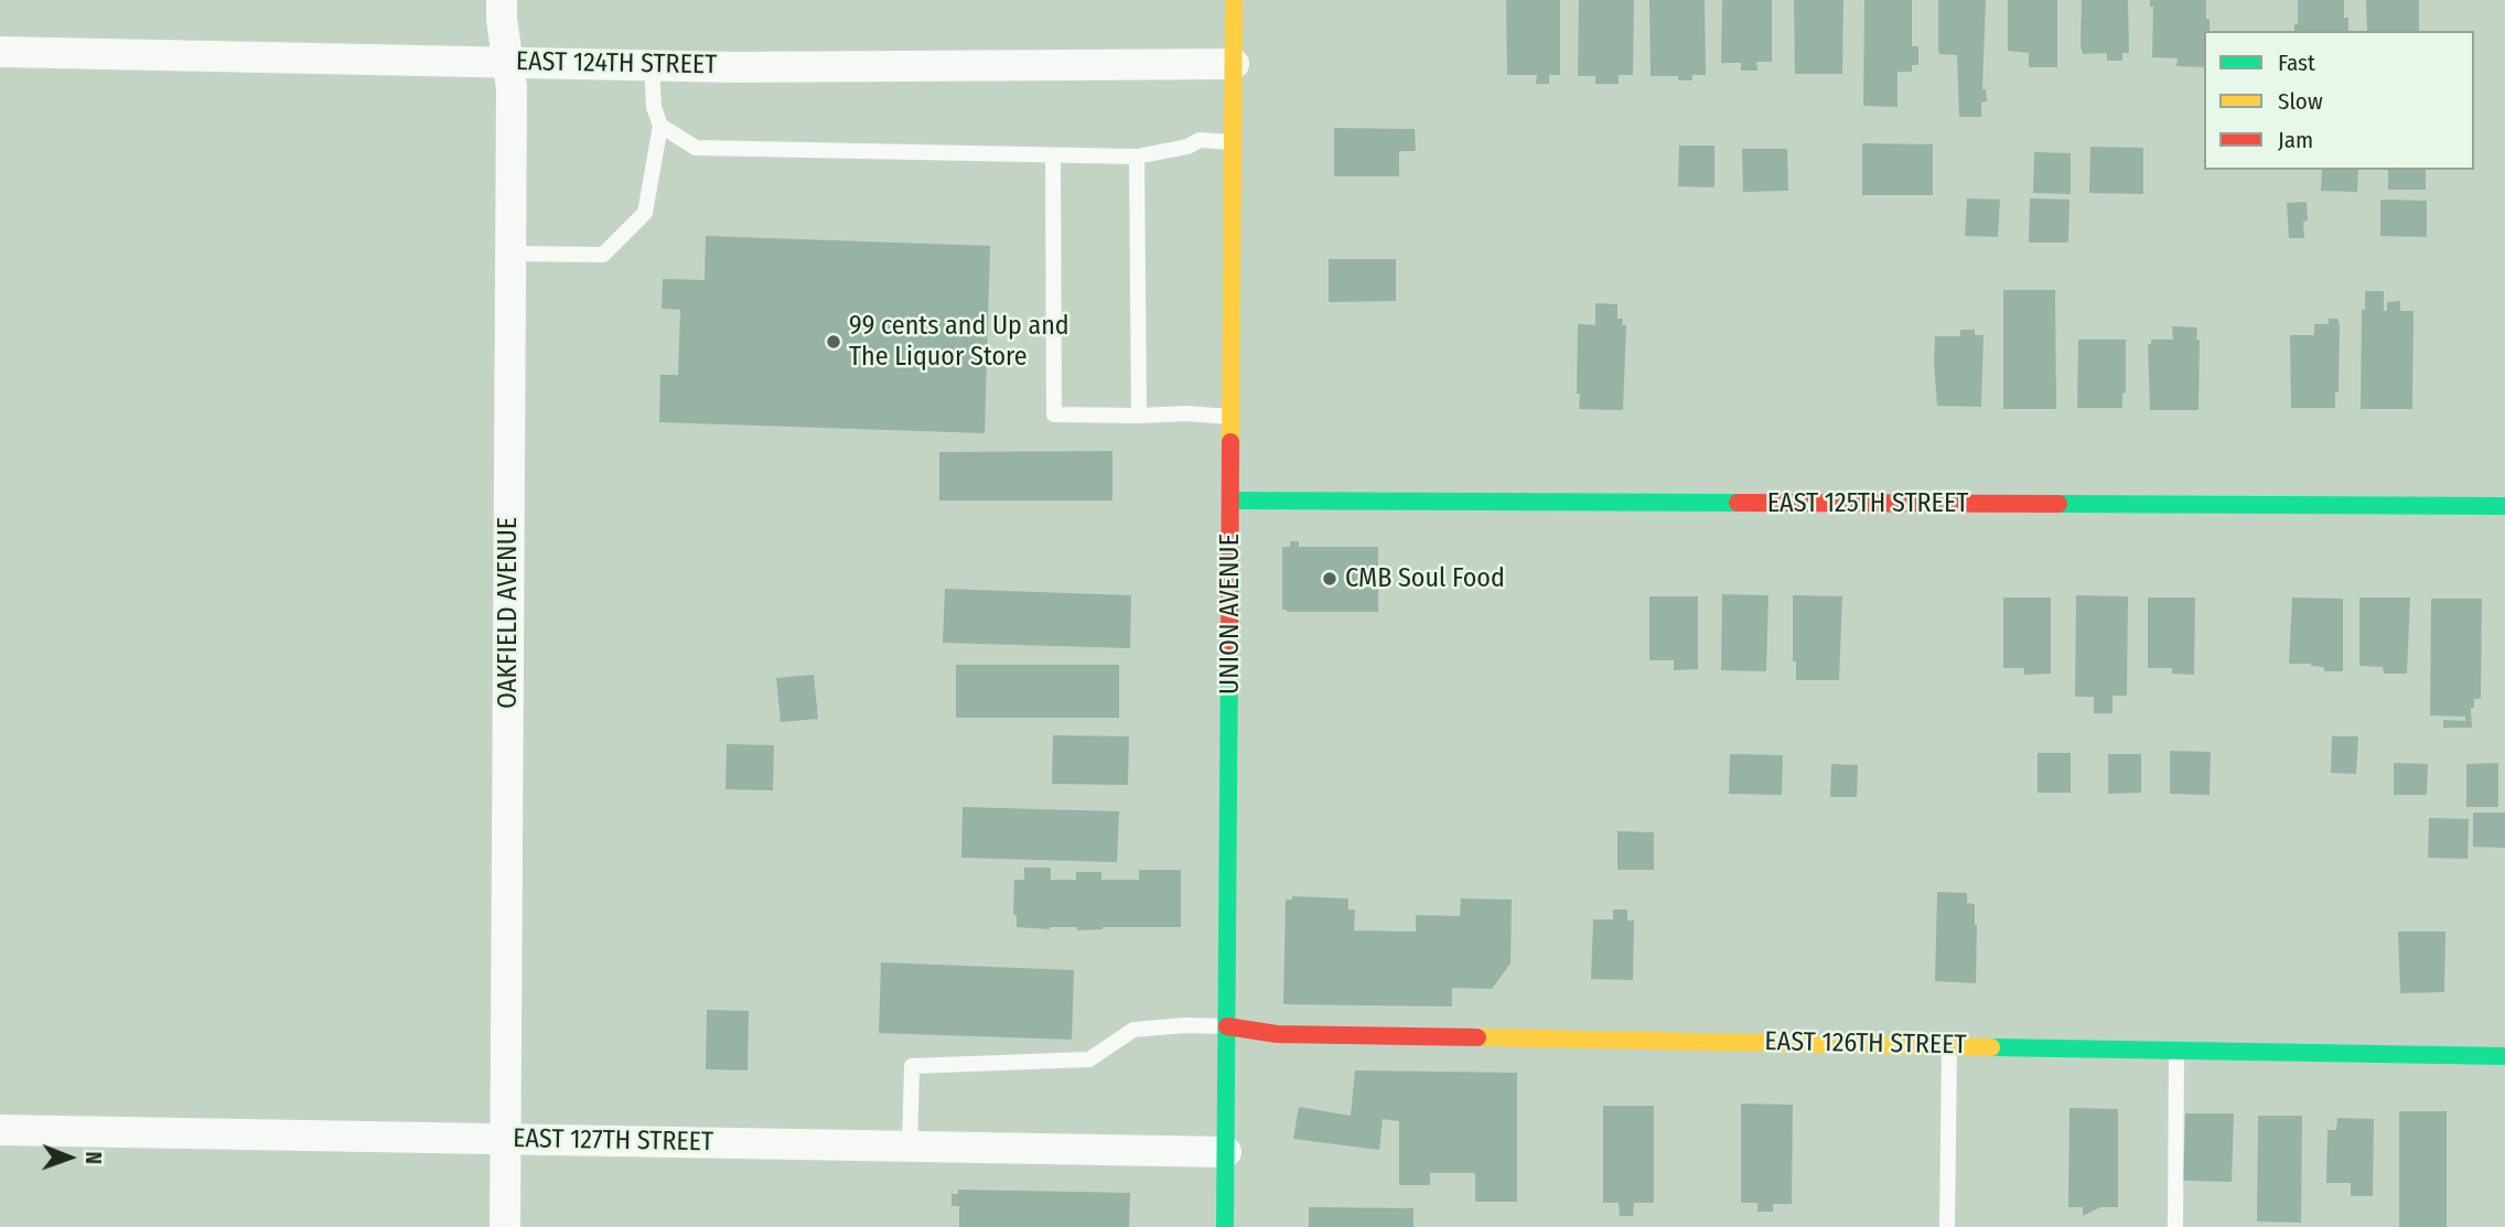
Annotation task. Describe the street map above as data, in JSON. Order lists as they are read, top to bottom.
{
  "streets": {
    "street": [
      "EAST 124TH STREET",
      "EAST 125TH STREET",
      "OAKFIELD AVENUE",
      "UNION AVENUE",
      "EAST 126TH STREET",
      "EAST 127TH STREET"
    ]
  },
  "crossings": [
    ["EAST 124TH STREET", "OAKFIELD AVENUE"],
    ["EAST 124TH STREET", "UNION AVENUE"],
    ["EAST 125TH STREET", "UNION AVENUE"],
    ["OAKFIELD AVENUE", "EAST 127TH STREET"],
    ["UNION AVENUE", "EAST 126TH STREET"],
    ["UNION AVENUE", "EAST 127TH STREET"]
  ],
  "places": ["99 cents and Up and The Liquor Store", "CMB Soul Food"],
  "legend": ["Fast", "Slow", "Jam"],
  "north": "right"
}
